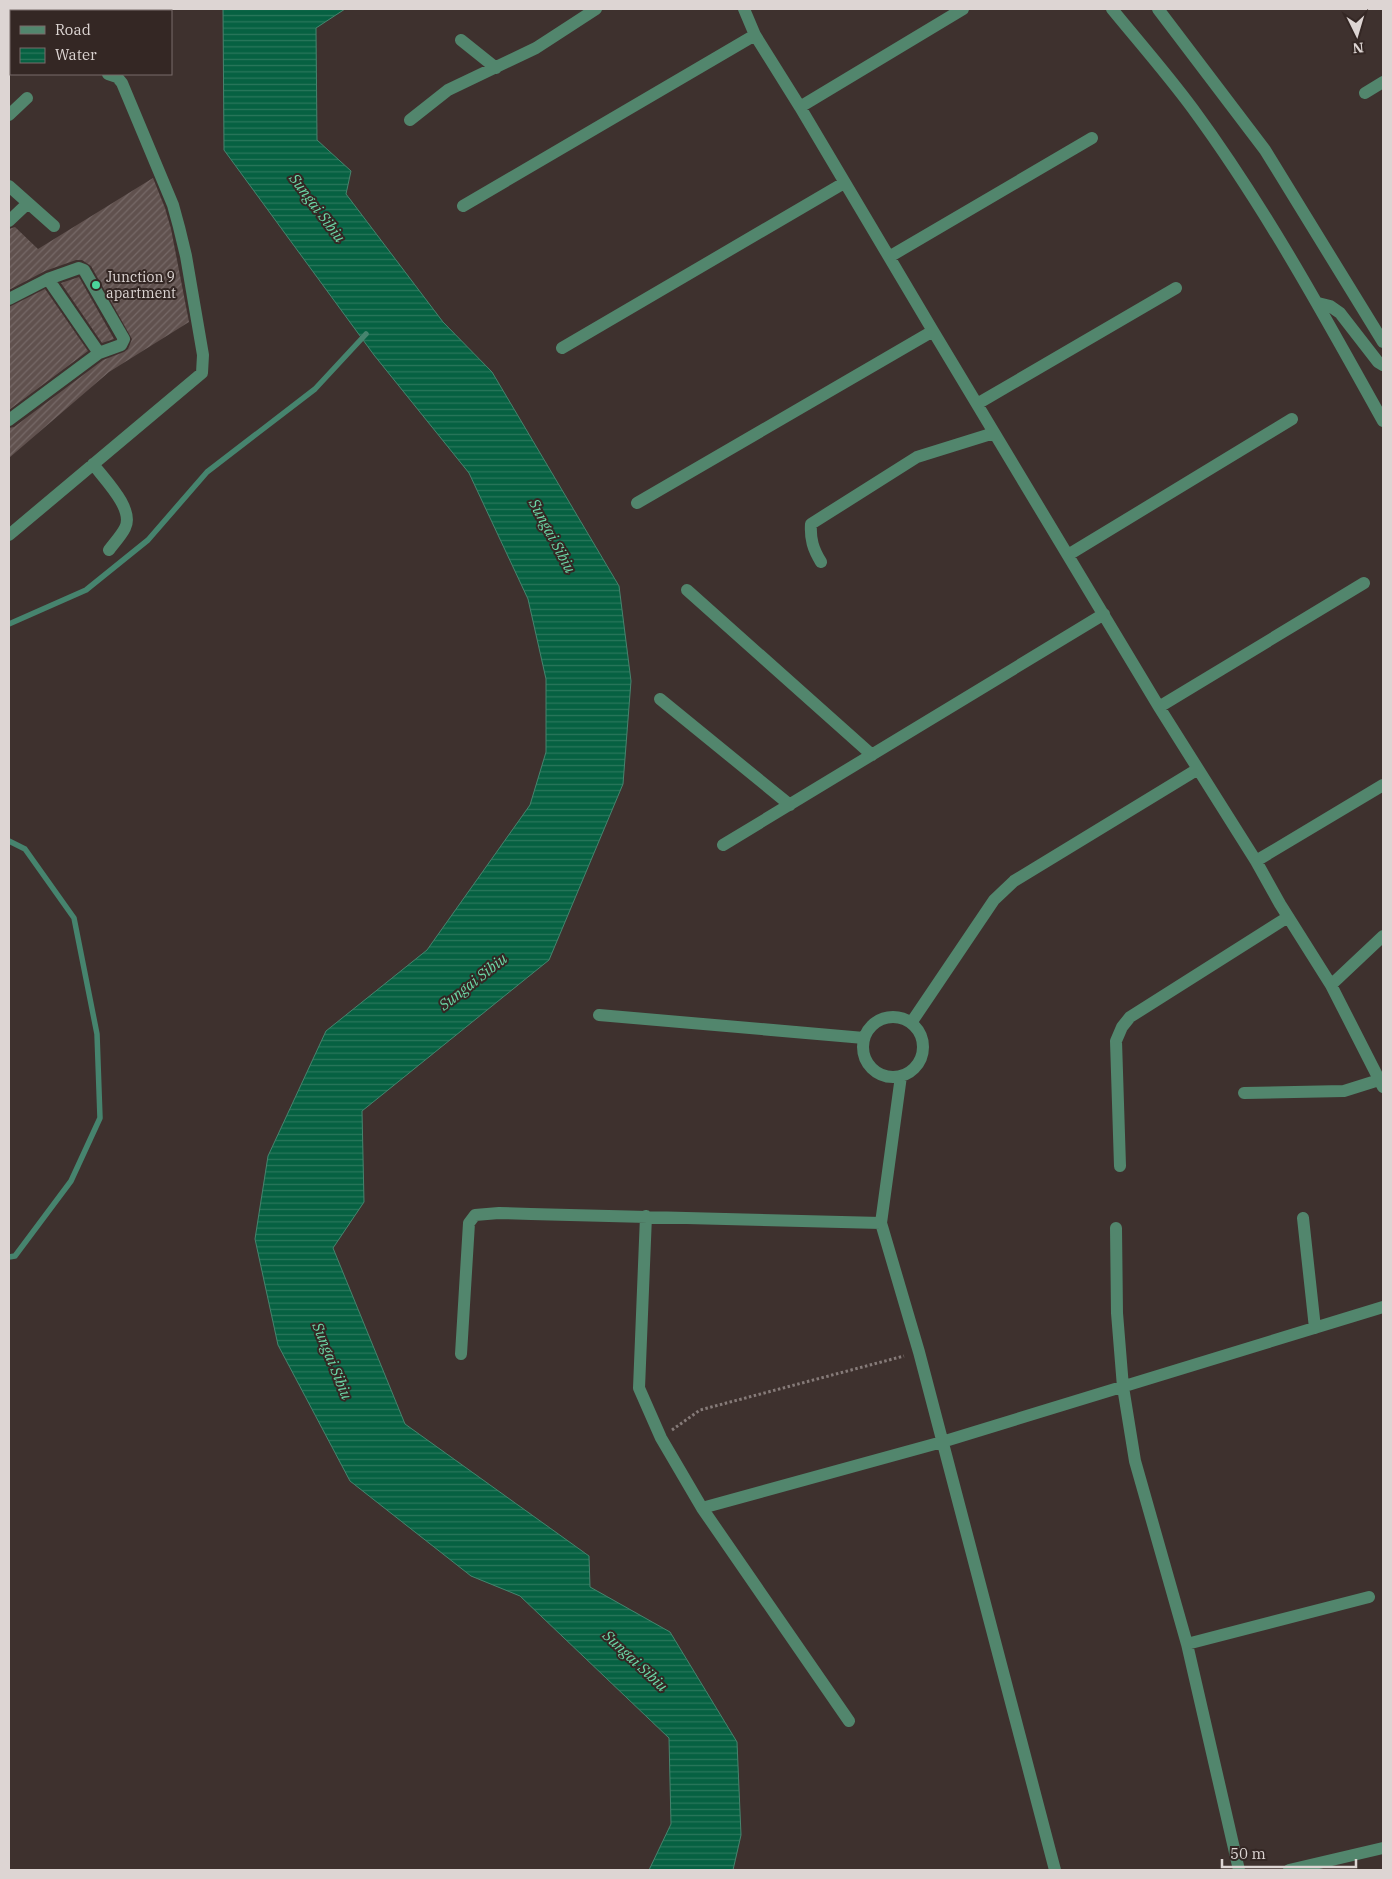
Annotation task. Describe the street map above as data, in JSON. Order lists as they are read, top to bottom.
{
  "water": ["Sungai Sibiu"],
  "places": ["Junction 9 apartment"],
  "legend": ["Road", "Water"],
  "scale_bar": "50 m",
  "north": "bottom"
}
